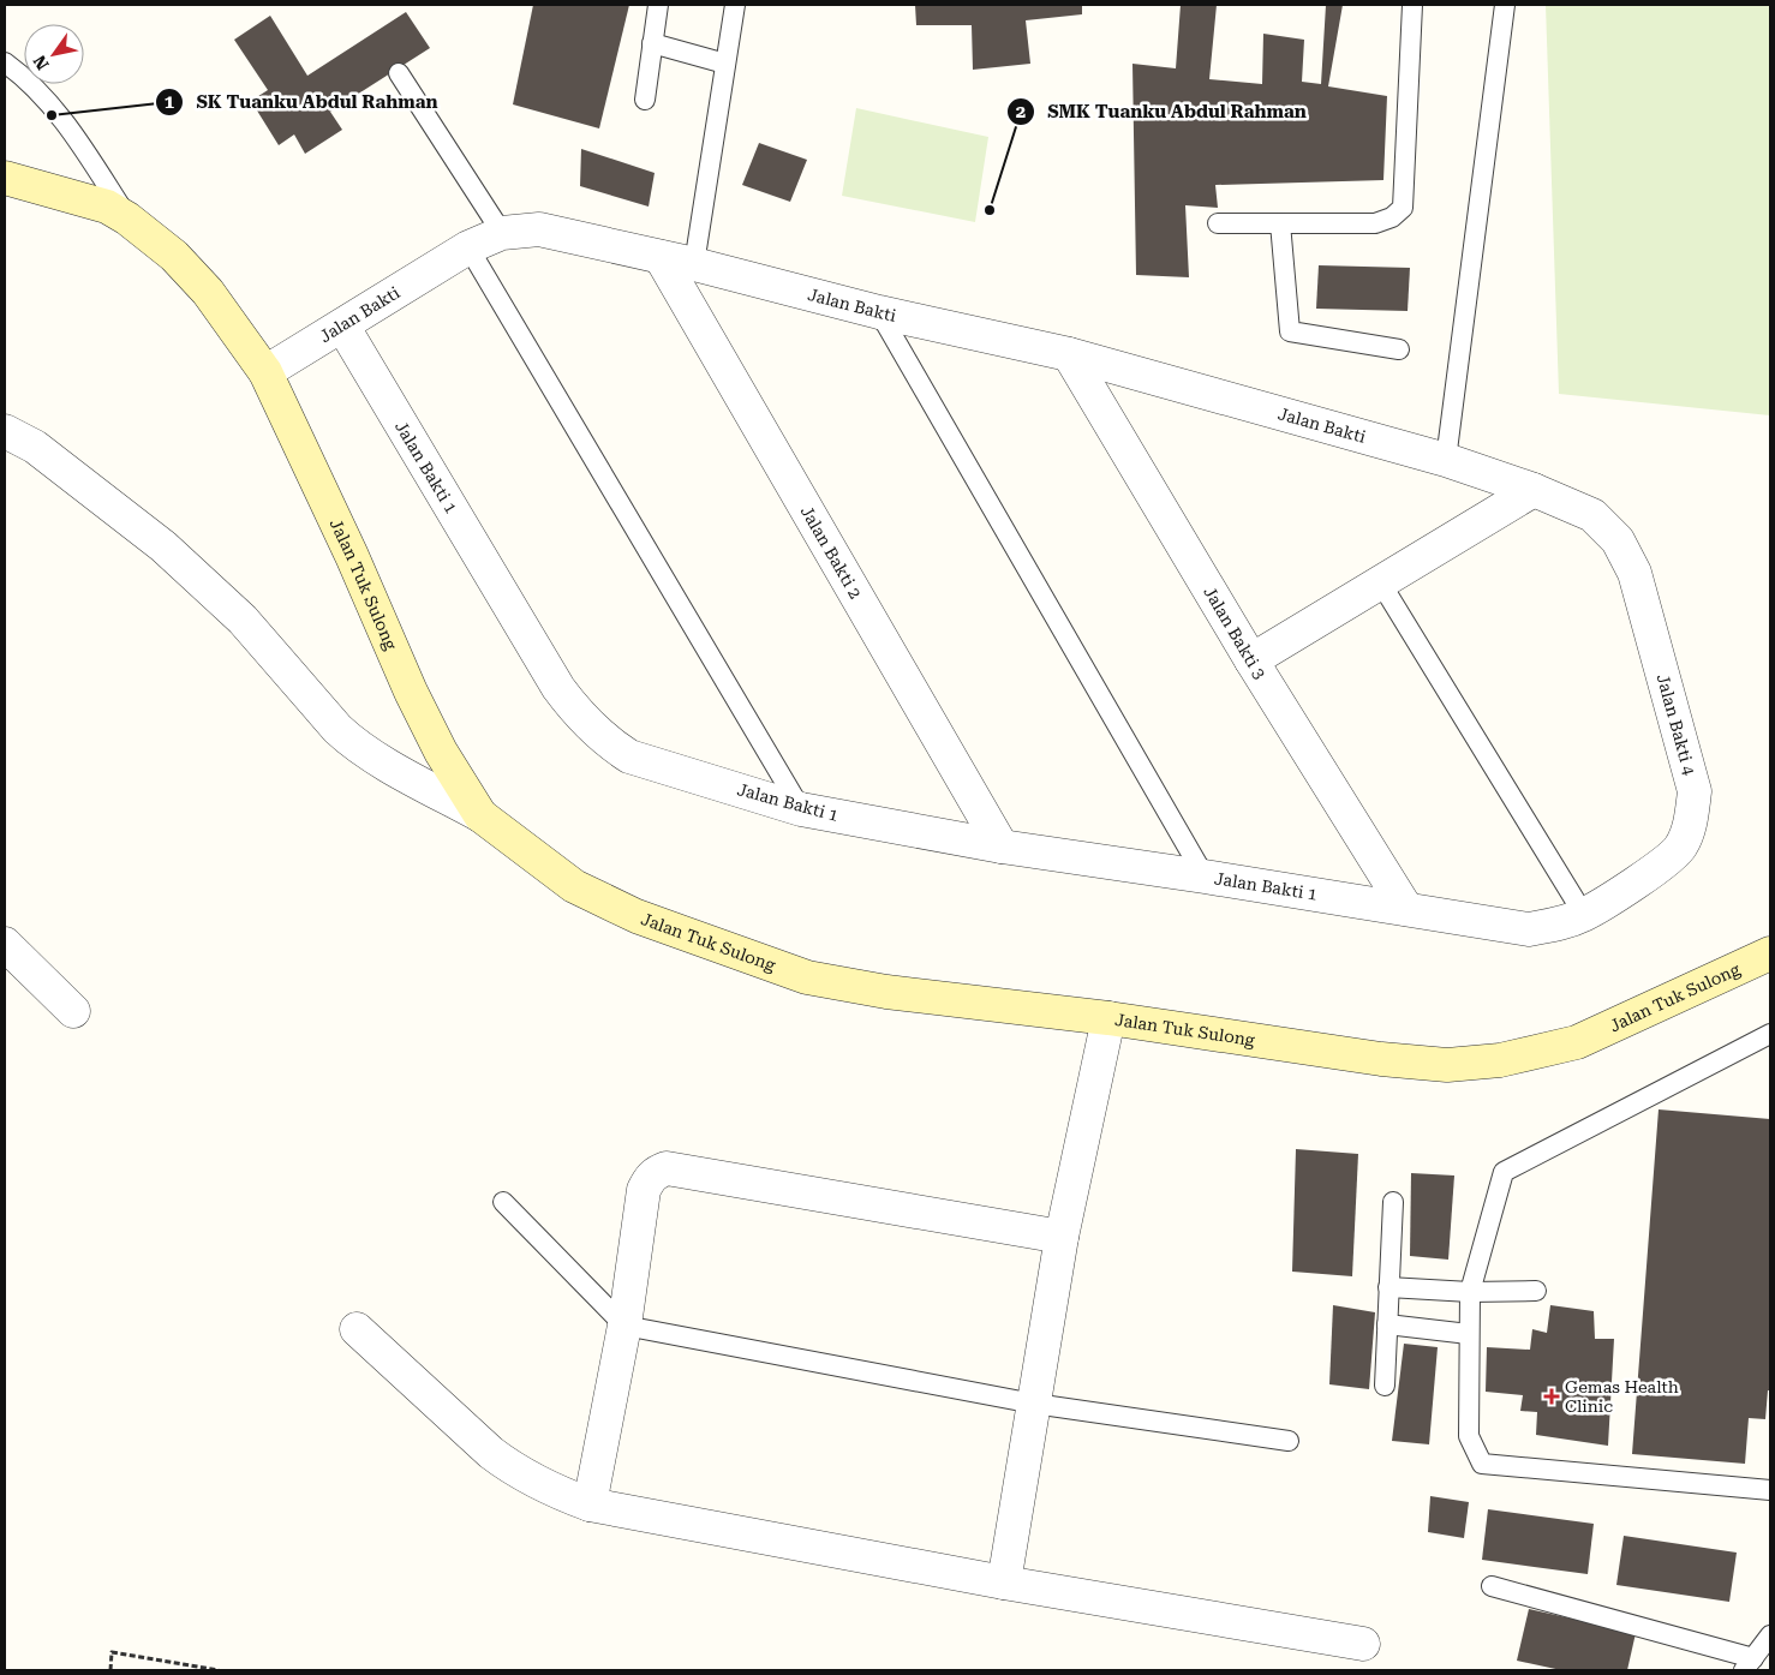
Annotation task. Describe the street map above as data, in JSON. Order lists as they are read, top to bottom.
{
  "streets": {
    "street": [
      "Jalan Bakti",
      "Jalan Bakti 1",
      "Jalan Bakti 2",
      "Jalan Tuk Sulong",
      "Jalan Bakti 3",
      "Jalan Bakti 4"
    ]
  },
  "crossings": [
    ["Jalan Bakti", "Jalan Bakti 1"],
    ["Jalan Bakti", "Jalan Bakti 2"],
    ["Jalan Bakti", "Jalan Tuk Sulong"],
    ["Jalan Bakti", "Jalan Bakti 3"],
    ["Jalan Bakti", "Jalan Bakti 4"],
    ["Jalan Bakti 1", "Jalan Bakti 2"],
    ["Jalan Bakti 1", "Jalan Bakti 3"],
    ["Jalan Bakti 1", "Jalan Bakti 4"]
  ],
  "places": {
    "other": ["SK Tuanku Abdul Rahman", "SMK Tuanku Abdul Rahman"],
    "health": ["Gemas Health Clinic"]
  },
  "north": "bottom left"
}
